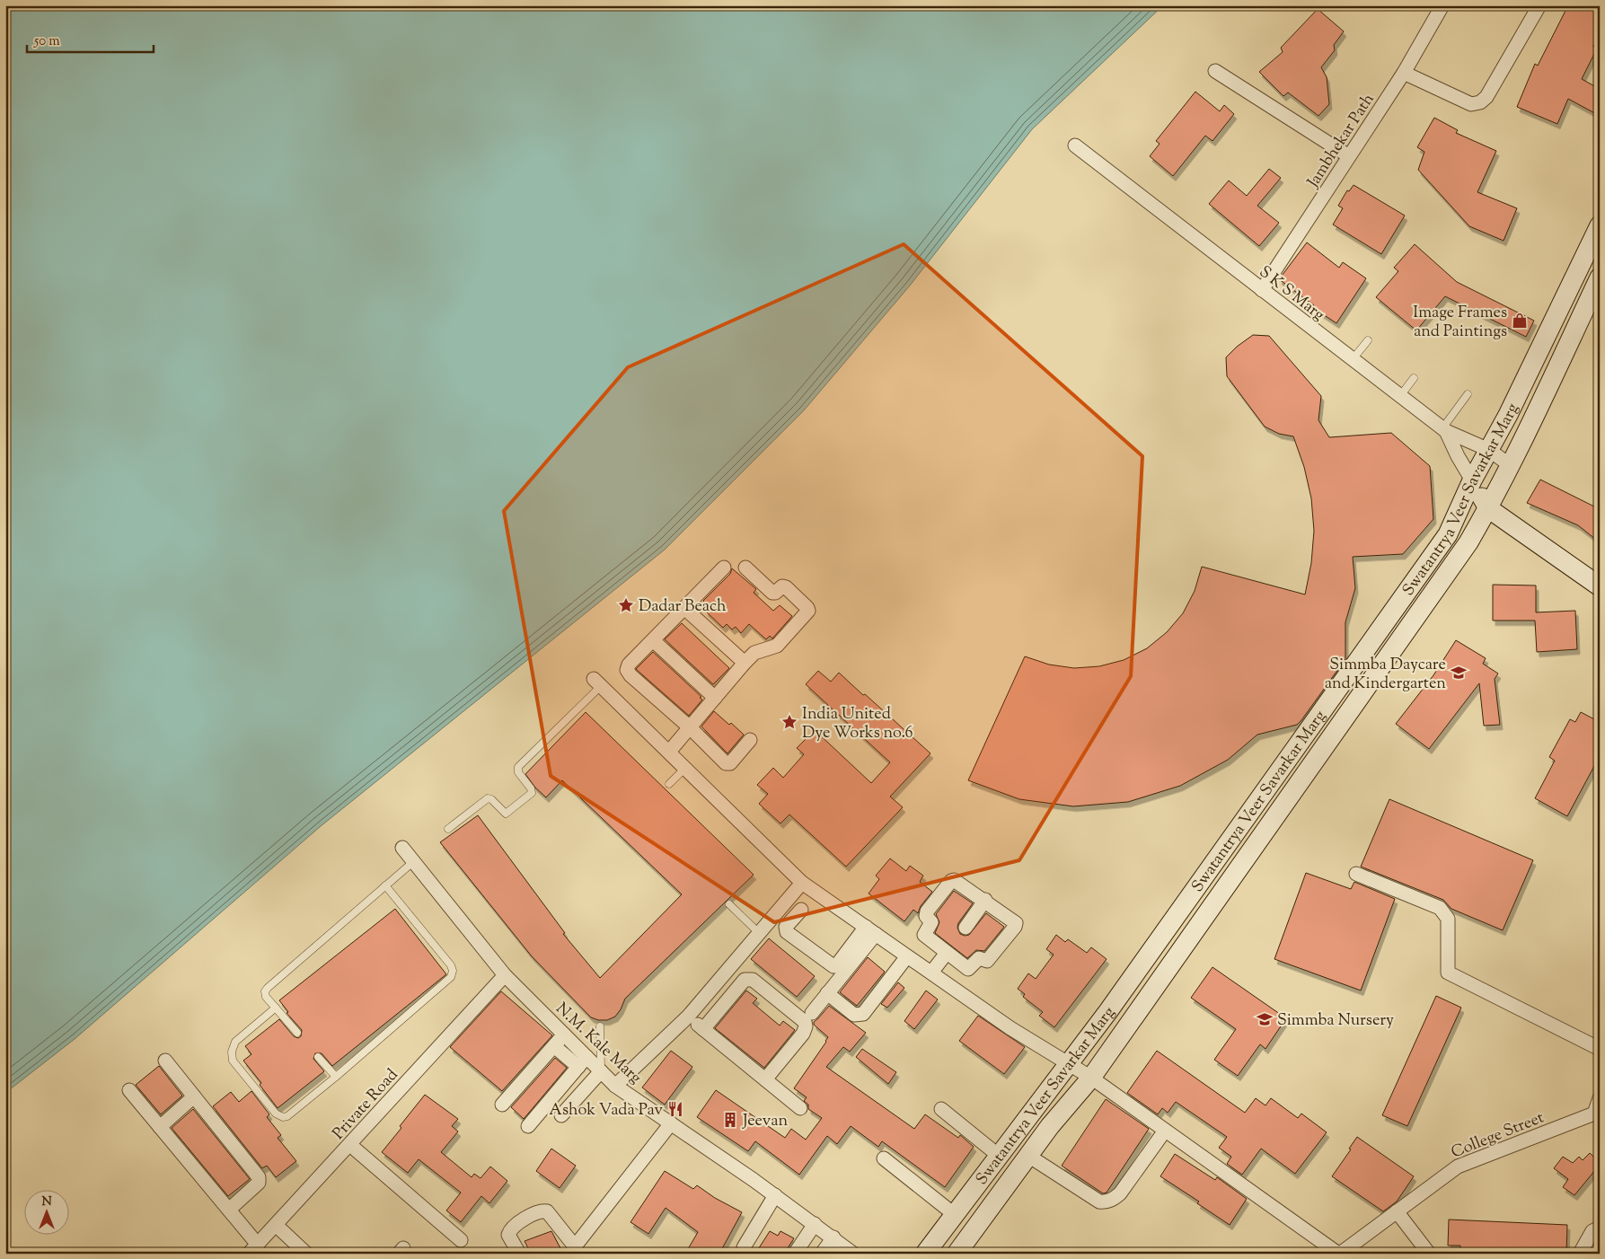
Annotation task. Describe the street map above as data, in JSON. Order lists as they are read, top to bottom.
{
  "streets": {
    "main road": ["Swatantrya Veer Savarkar Marg"],
    "street": [
      "Jambhekar Path",
      "S K S Marg",
      "N.M. Kale Marg",
      "Private Road",
      "College Street"
    ]
  },
  "crossings": [
    ["Jambhekar Path", "S K S Marg"],
    ["S K S Marg", "Swatantrya Veer Savarkar Marg"],
    ["N.M. Kale Marg", "Private Road"]
  ],
  "places": {
    "shop": ["Image Frames and Paintings"],
    "place": ["Dadar Beach", "India United Dye Works no.6"],
    "school or university": ["Simmba Daycare and Kindergarten", "Simmba Nursery"],
    "restaurant": ["Ashok Vada Pav"],
    "building": ["Jeevan"]
  },
  "scale_bar": "50 m",
  "north": "top"
}
